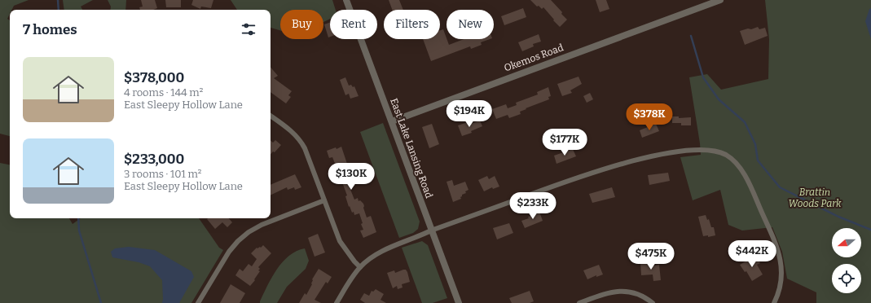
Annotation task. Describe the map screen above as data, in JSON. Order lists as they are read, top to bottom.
{
  "streets": {
    "street": ["Okemos Road", "East Lake Lansing Road"]
  },
  "crossings": [
    ["Okemos Road", "East Lake Lansing Road"]
  ],
  "parks": ["Brattin Woods Park"],
  "north": "left",
  "page": {
    "chip": [
      "Buy",
      "Rent",
      "Filters",
      "New"
    ],
    "heading": "7 homes",
    "list": [
      {
        "name": "$378,000",
        "note": "4 rooms · 144 m² · East Sleepy Hollow Lane"
      },
      {
        "name": "$233,000",
        "note": "3 rooms · 101 m² · East Sleepy Hollow Lane"
      }
    ],
    "price": [
      "$194K",
      "$378K",
      "$177K",
      "$130K",
      "$233K",
      "$442K",
      "$475K"
    ]
  }
}
